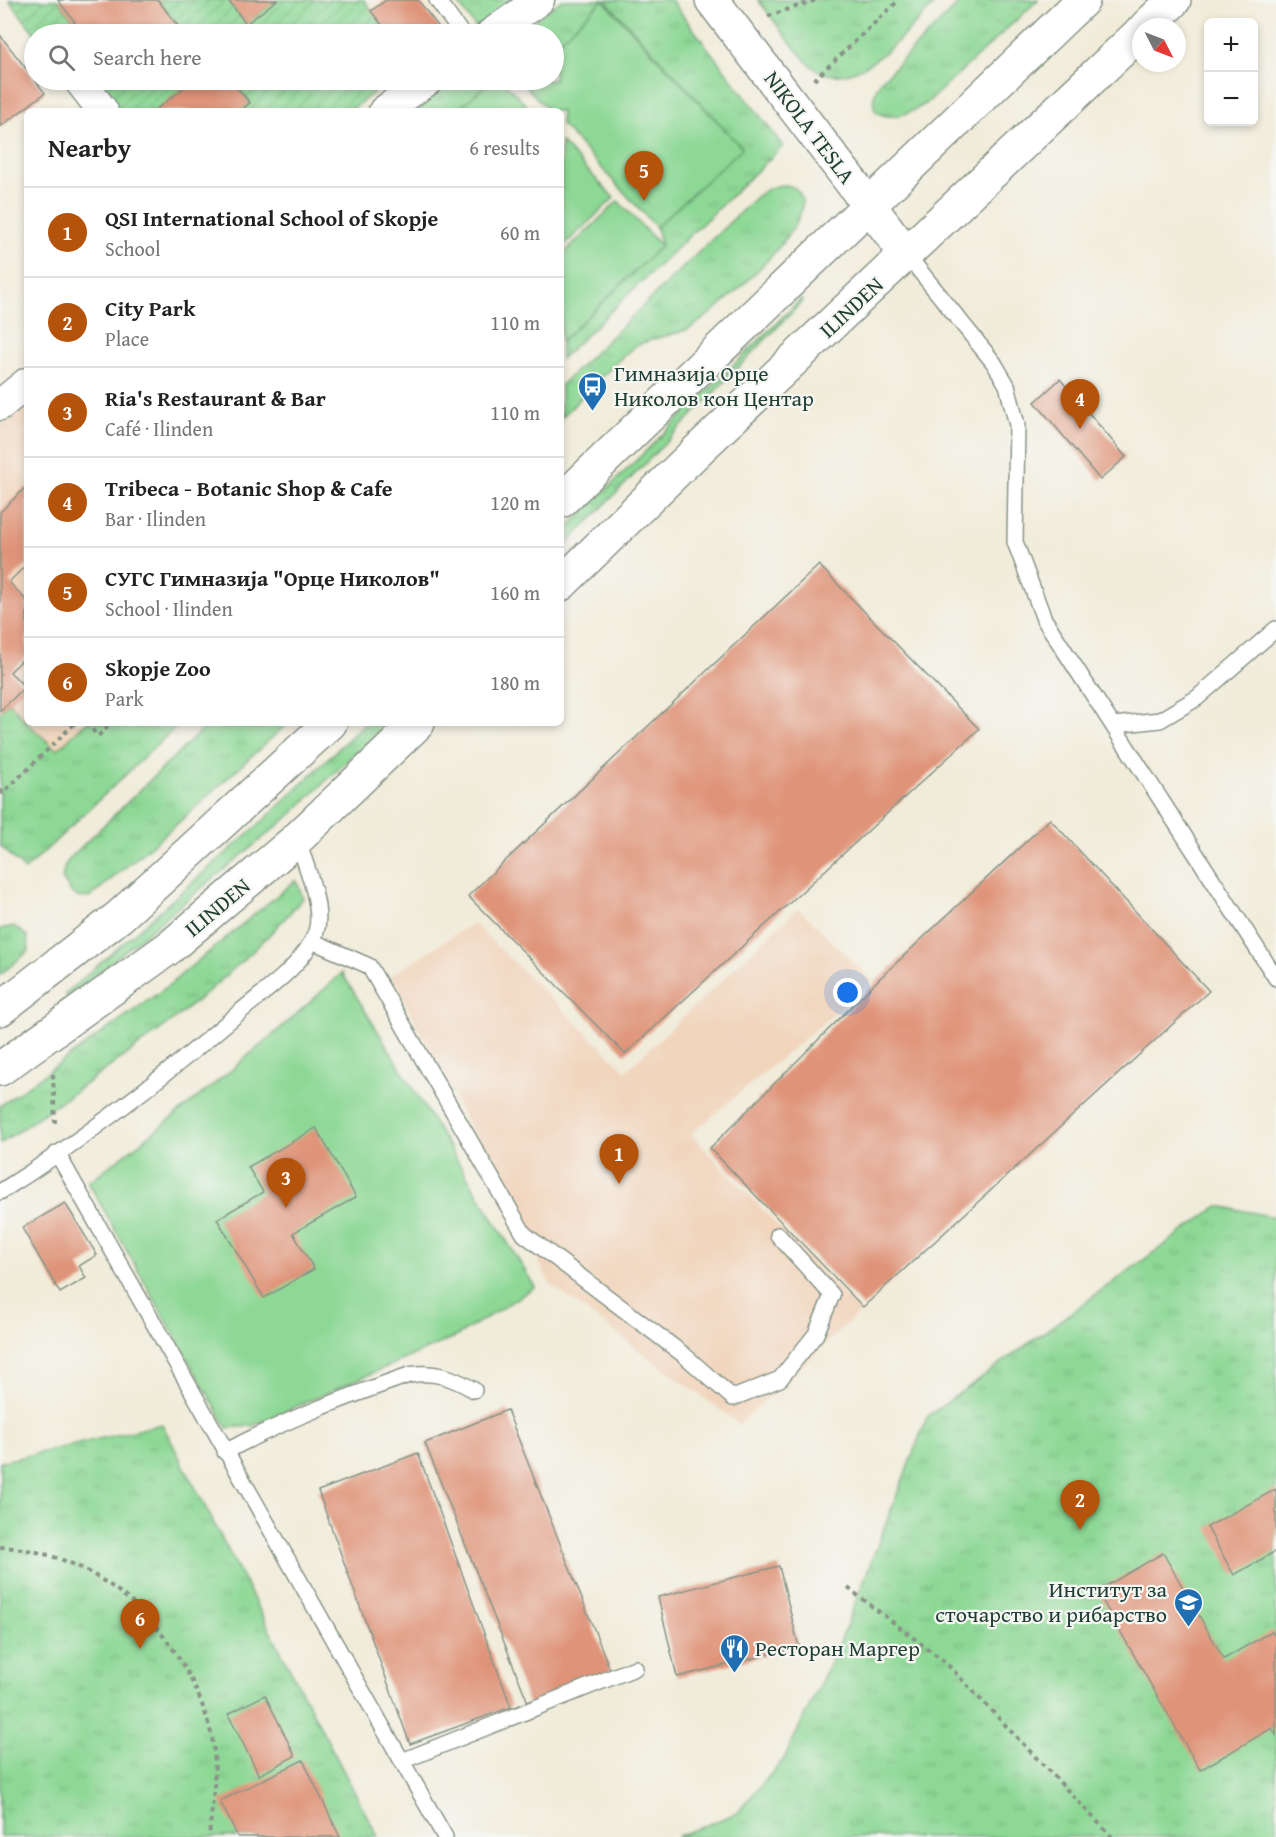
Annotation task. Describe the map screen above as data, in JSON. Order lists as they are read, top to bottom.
{
  "streets": {
    "street": ["NIKOLA TESLA", "ILINDEN"]
  },
  "crossings": [
    ["NIKOLA TESLA", "ILINDEN"]
  ],
  "places": {
    "bus stop": ["Гимназија Орце Николов кон Центар"],
    "school or university": ["Институт за сточарство и рибарство"],
    "restaurant": ["Ресторан Маргер"]
  },
  "north": "bottom right",
  "page": {
    "map_buttons": ["+", "−"],
    "search": "Search here",
    "heading": ["Nearby", "6 results"],
    "pins": [
      "5",
      "4",
      "1",
      "3",
      "2",
      "6"
    ],
    "list": [
      {
        "mark": "1",
        "name": "QSI International School of Skopje",
        "note": "School",
        "value": "60 m"
      },
      {
        "mark": "2",
        "name": "City Park",
        "note": "Place",
        "value": "110 m"
      },
      {
        "mark": "3",
        "name": "Ria's Restaurant & Bar",
        "note": "Café · Ilinden",
        "value": "110 m"
      },
      {
        "mark": "4",
        "name": "Tribeca - Botanic Shop & Cafe",
        "note": "Bar · Ilinden",
        "value": "120 m"
      },
      {
        "mark": "5",
        "name": "СУГС Гимназија \"Орце Николов\"",
        "note": "School · Ilinden",
        "value": "160 m"
      },
      {
        "mark": "6",
        "name": "Skopje Zoo",
        "note": "Park",
        "value": "180 m"
      }
    ]
  }
}
